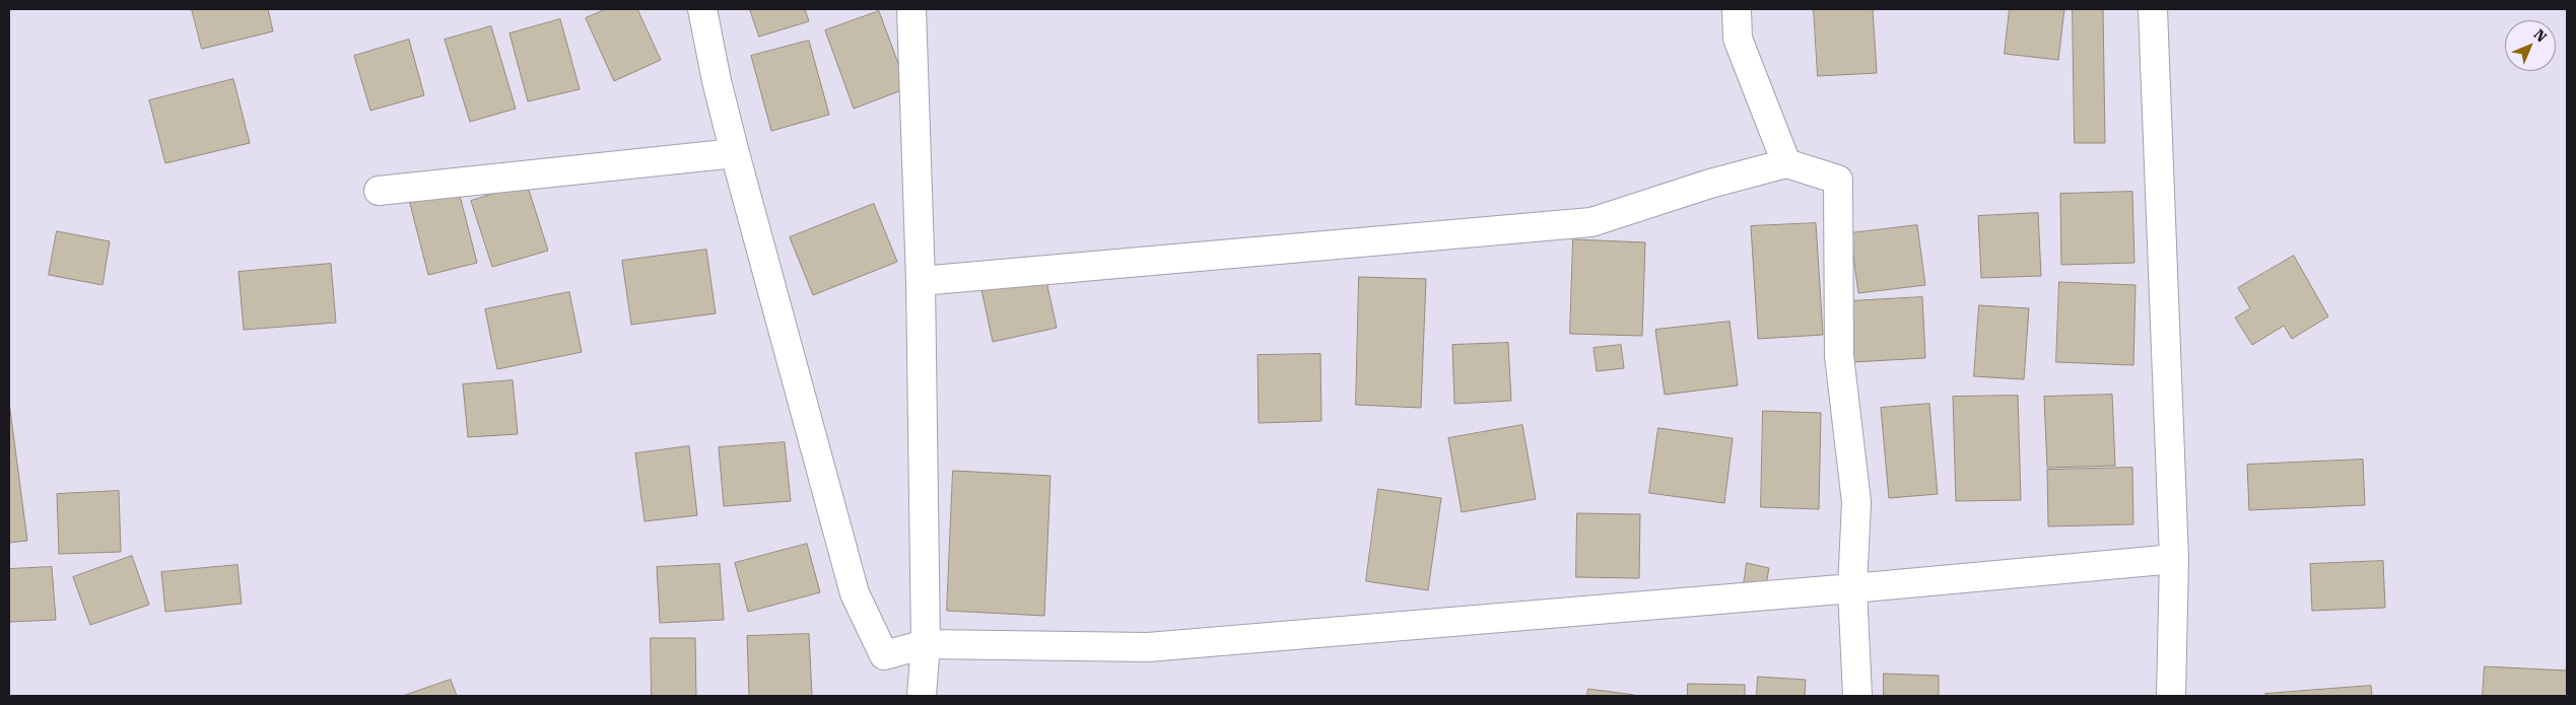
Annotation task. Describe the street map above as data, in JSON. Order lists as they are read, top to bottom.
{
  "north": "top right"
}
